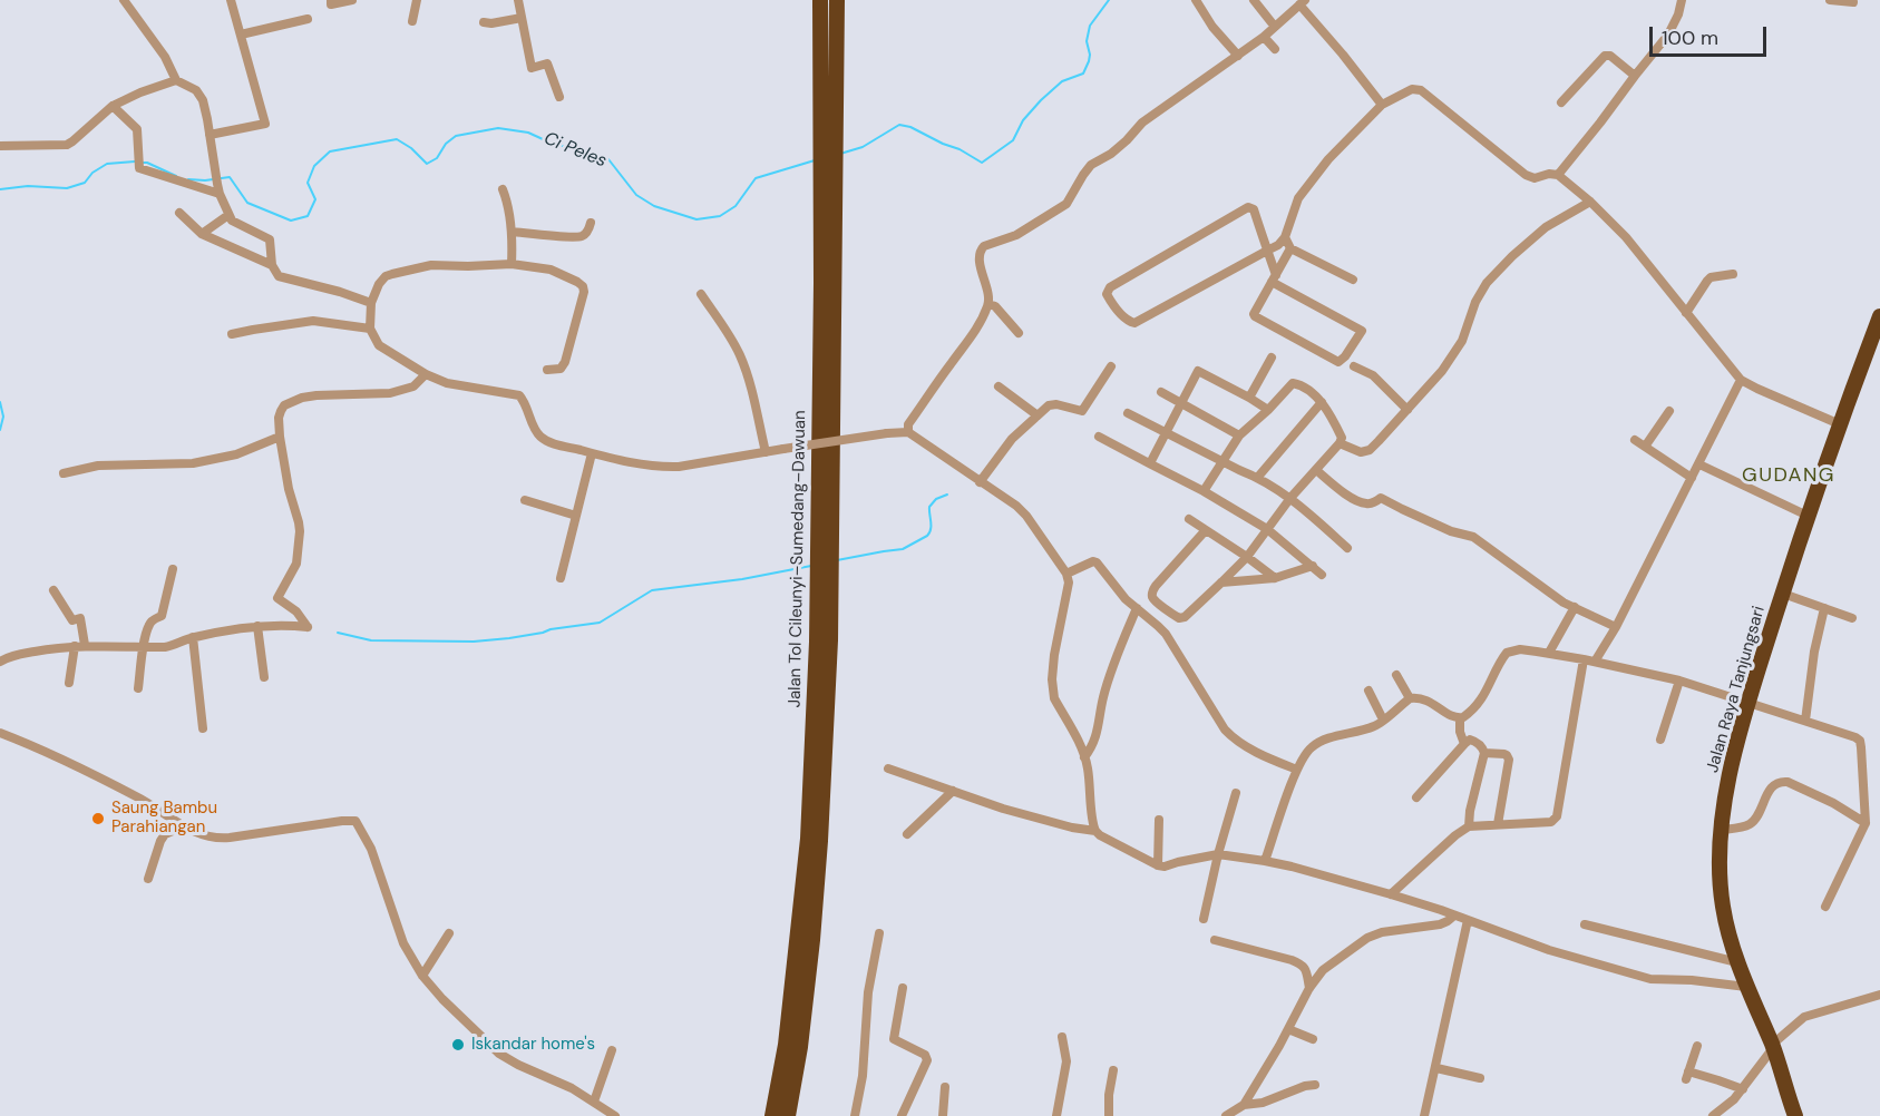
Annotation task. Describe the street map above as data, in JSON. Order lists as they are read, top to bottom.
{
  "streets": {
    "highway": ["Jalan Tol Cileunyi–Sumedang–Dawuan", "Jalan Raya Tanjungsari"]
  },
  "districts": ["GUDANG"],
  "water": ["Ci Peles"],
  "places": ["Saung Bambu Parahiangan", "Iskandar home's"],
  "scale_bar": "100 m"
}
